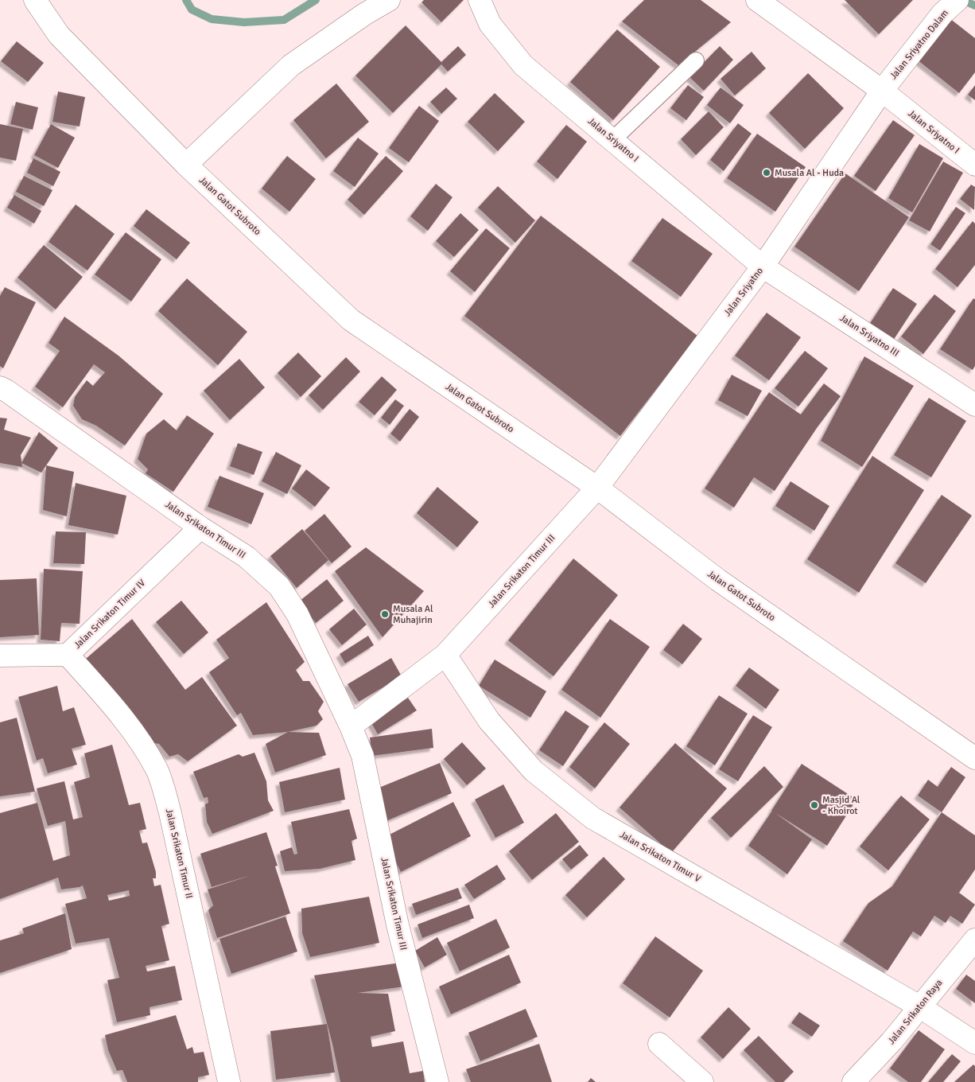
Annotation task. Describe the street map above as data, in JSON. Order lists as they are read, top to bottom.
{
  "streets": {
    "street": [
      "Jalan Sriyatno Dalam",
      "Jalan Sriyatno I",
      "Jalan Gatot Subroto",
      "Jalan Sriyatno",
      "Jalan Sriyatno III",
      "Jalan Srikaton Timur III",
      "Jalan Srikaton Timur IV",
      "Jalan Srikaton Timur II",
      "Jalan Srikaton Timur V",
      "Jalan Srikaton Raya"
    ]
  },
  "crossings": [
    ["Jalan Sriyatno Dalam", "Jalan Sriyatno I"],
    ["Jalan Sriyatno Dalam", "Jalan Sriyatno"],
    ["Jalan Sriyatno I", "Jalan Sriyatno"],
    ["Jalan Sriyatno I", "Jalan Sriyatno III"],
    ["Jalan Gatot Subroto", "Jalan Sriyatno"],
    ["Jalan Gatot Subroto", "Jalan Srikaton Timur III"],
    ["Jalan Sriyatno", "Jalan Sriyatno III"],
    ["Jalan Sriyatno", "Jalan Srikaton Timur III"],
    ["Jalan Srikaton Timur III", "Jalan Srikaton Timur IV"],
    ["Jalan Srikaton Timur III", "Jalan Srikaton Timur V"],
    ["Jalan Srikaton Timur IV", "Jalan Srikaton Timur II"],
    ["Jalan Srikaton Timur V", "Jalan Srikaton Raya"]
  ],
  "places": ["Musala Al - Huda", "Musala Al Muhajirin", "Masjid Al - Khoirot"]
}
